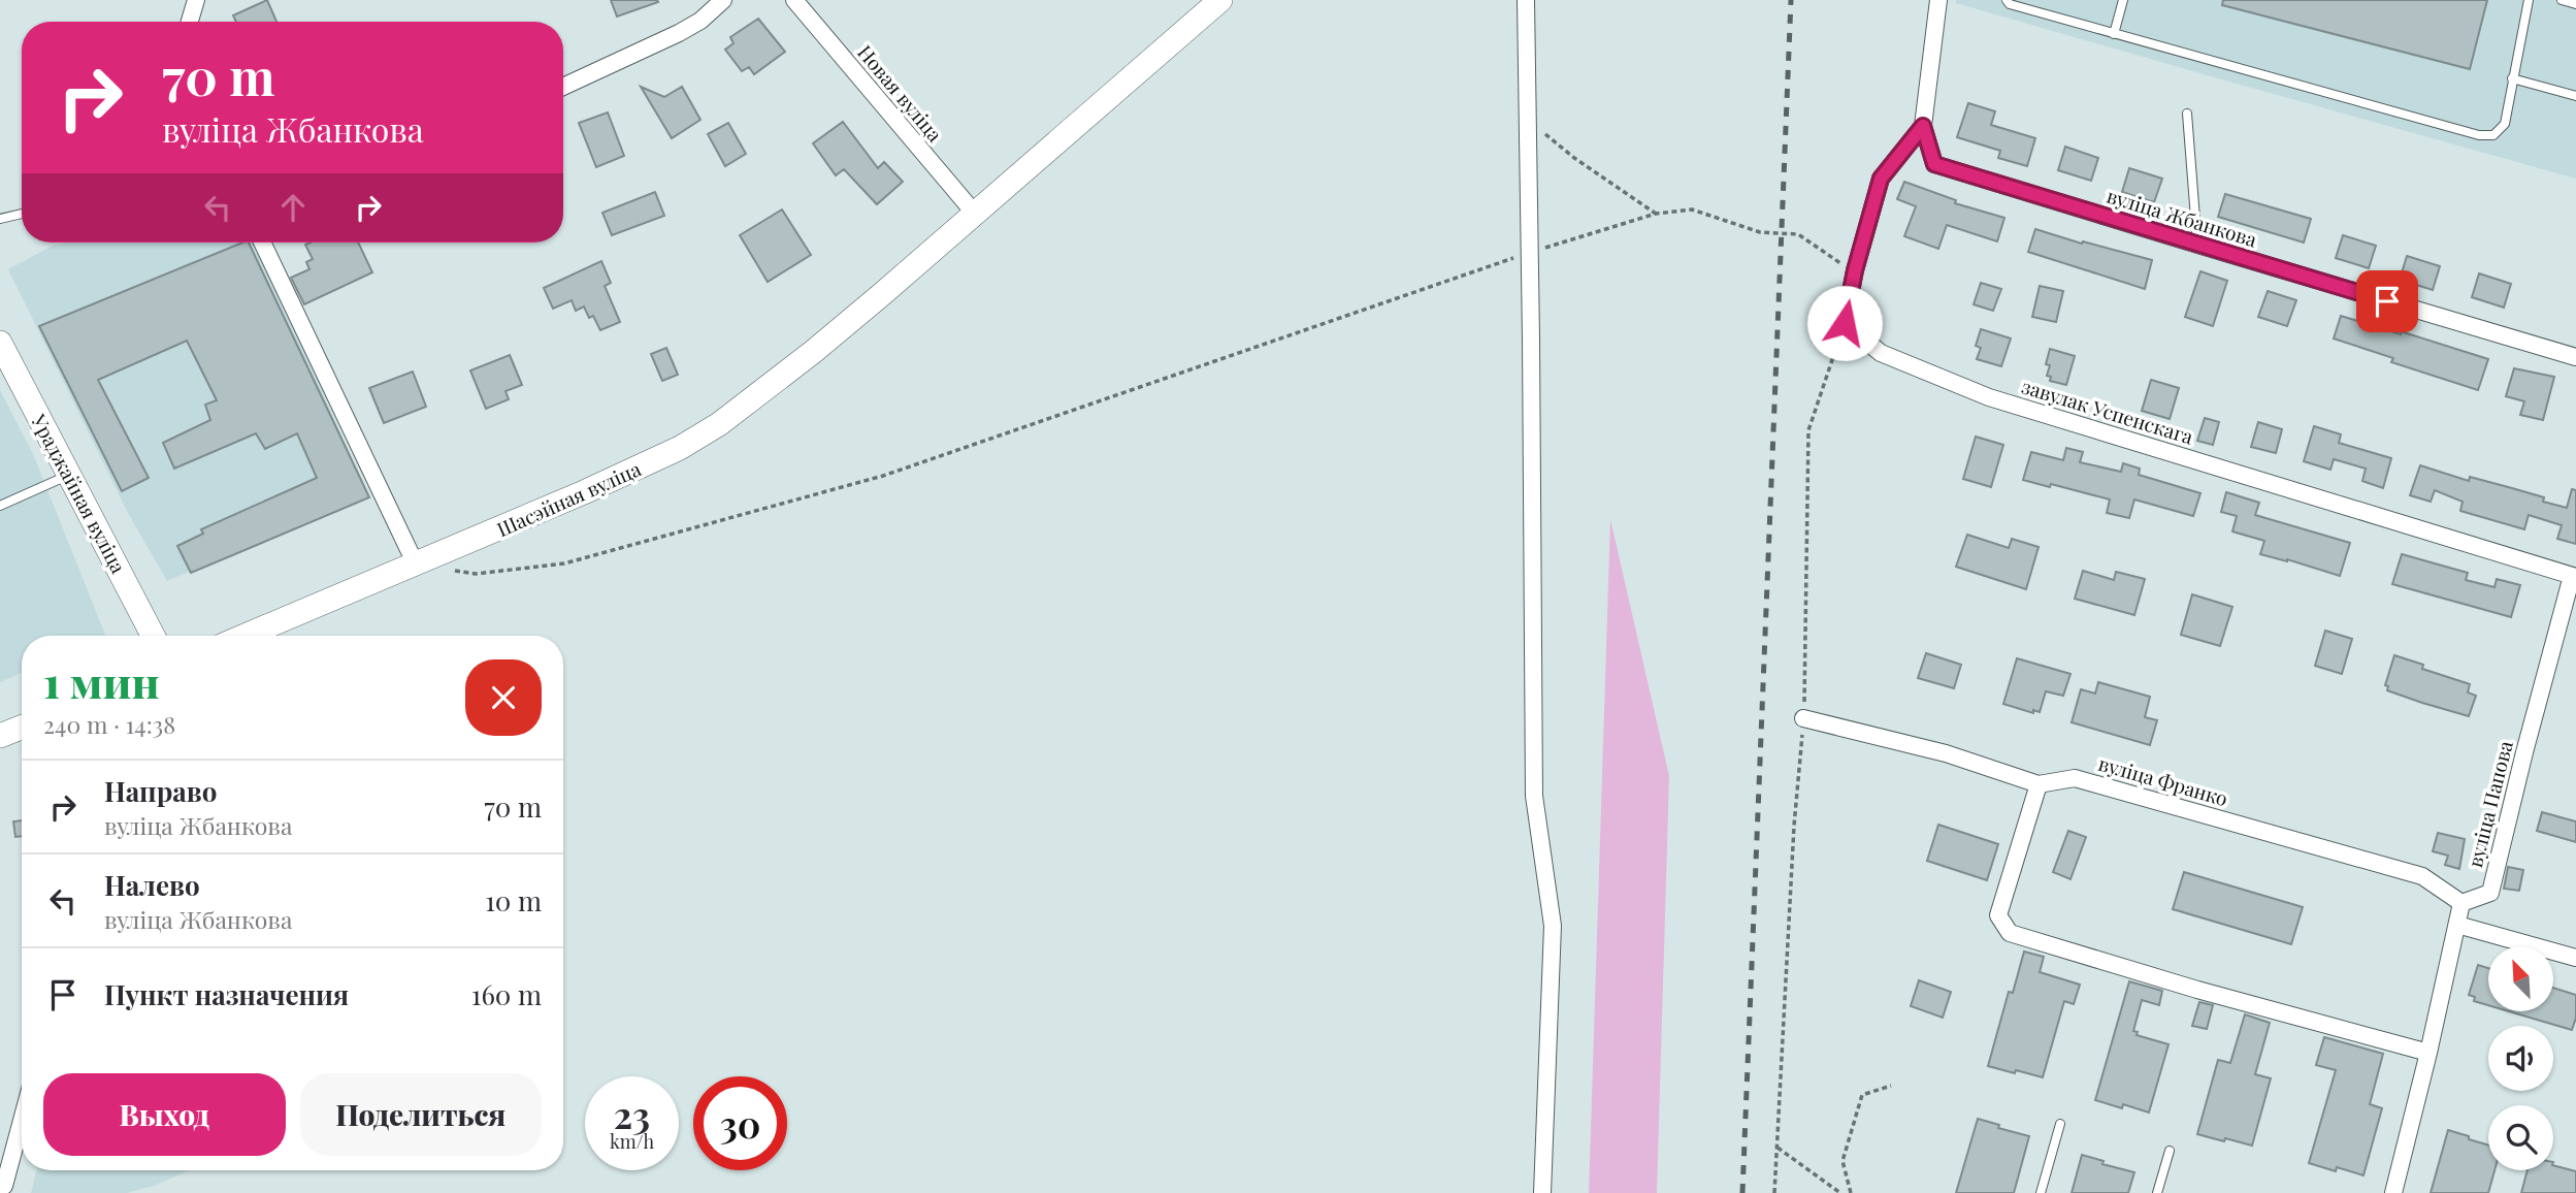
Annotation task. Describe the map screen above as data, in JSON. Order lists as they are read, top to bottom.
{
  "streets": {
    "main road": ["Ураджайная вуліца", "Шасэйная вуліца"],
    "street": [
      "Новая вуліца",
      "вуліца Жбанкова",
      "завулак Успенскага",
      "вуліца Франко",
      "вуліца Папова"
    ]
  },
  "crossings": [
    ["Новая вуліца", "Шасэйная вуліца"],
    ["завулак Успенскага", "вуліца Папова"],
    ["вуліца Франко", "вуліца Папова"]
  ],
  "north": "top left",
  "page": {
    "turn": ["70 m", "вуліца Жбанкова"],
    "heading": ["1 мин", "240 m · 14:38"],
    "list": [
      {
        "name": "Направо",
        "note": "вуліца Жбанкова",
        "value": "70 m"
      },
      {
        "name": "Налево",
        "note": "вуліца Жбанкова",
        "value": "10 m"
      },
      {
        "name": "Пункт назначения",
        "value": "160 m"
      }
    ],
    "buttons": ["Выход", "Поделиться"],
    "speed": "23 km/h",
    "limit": "30"
  }
}
